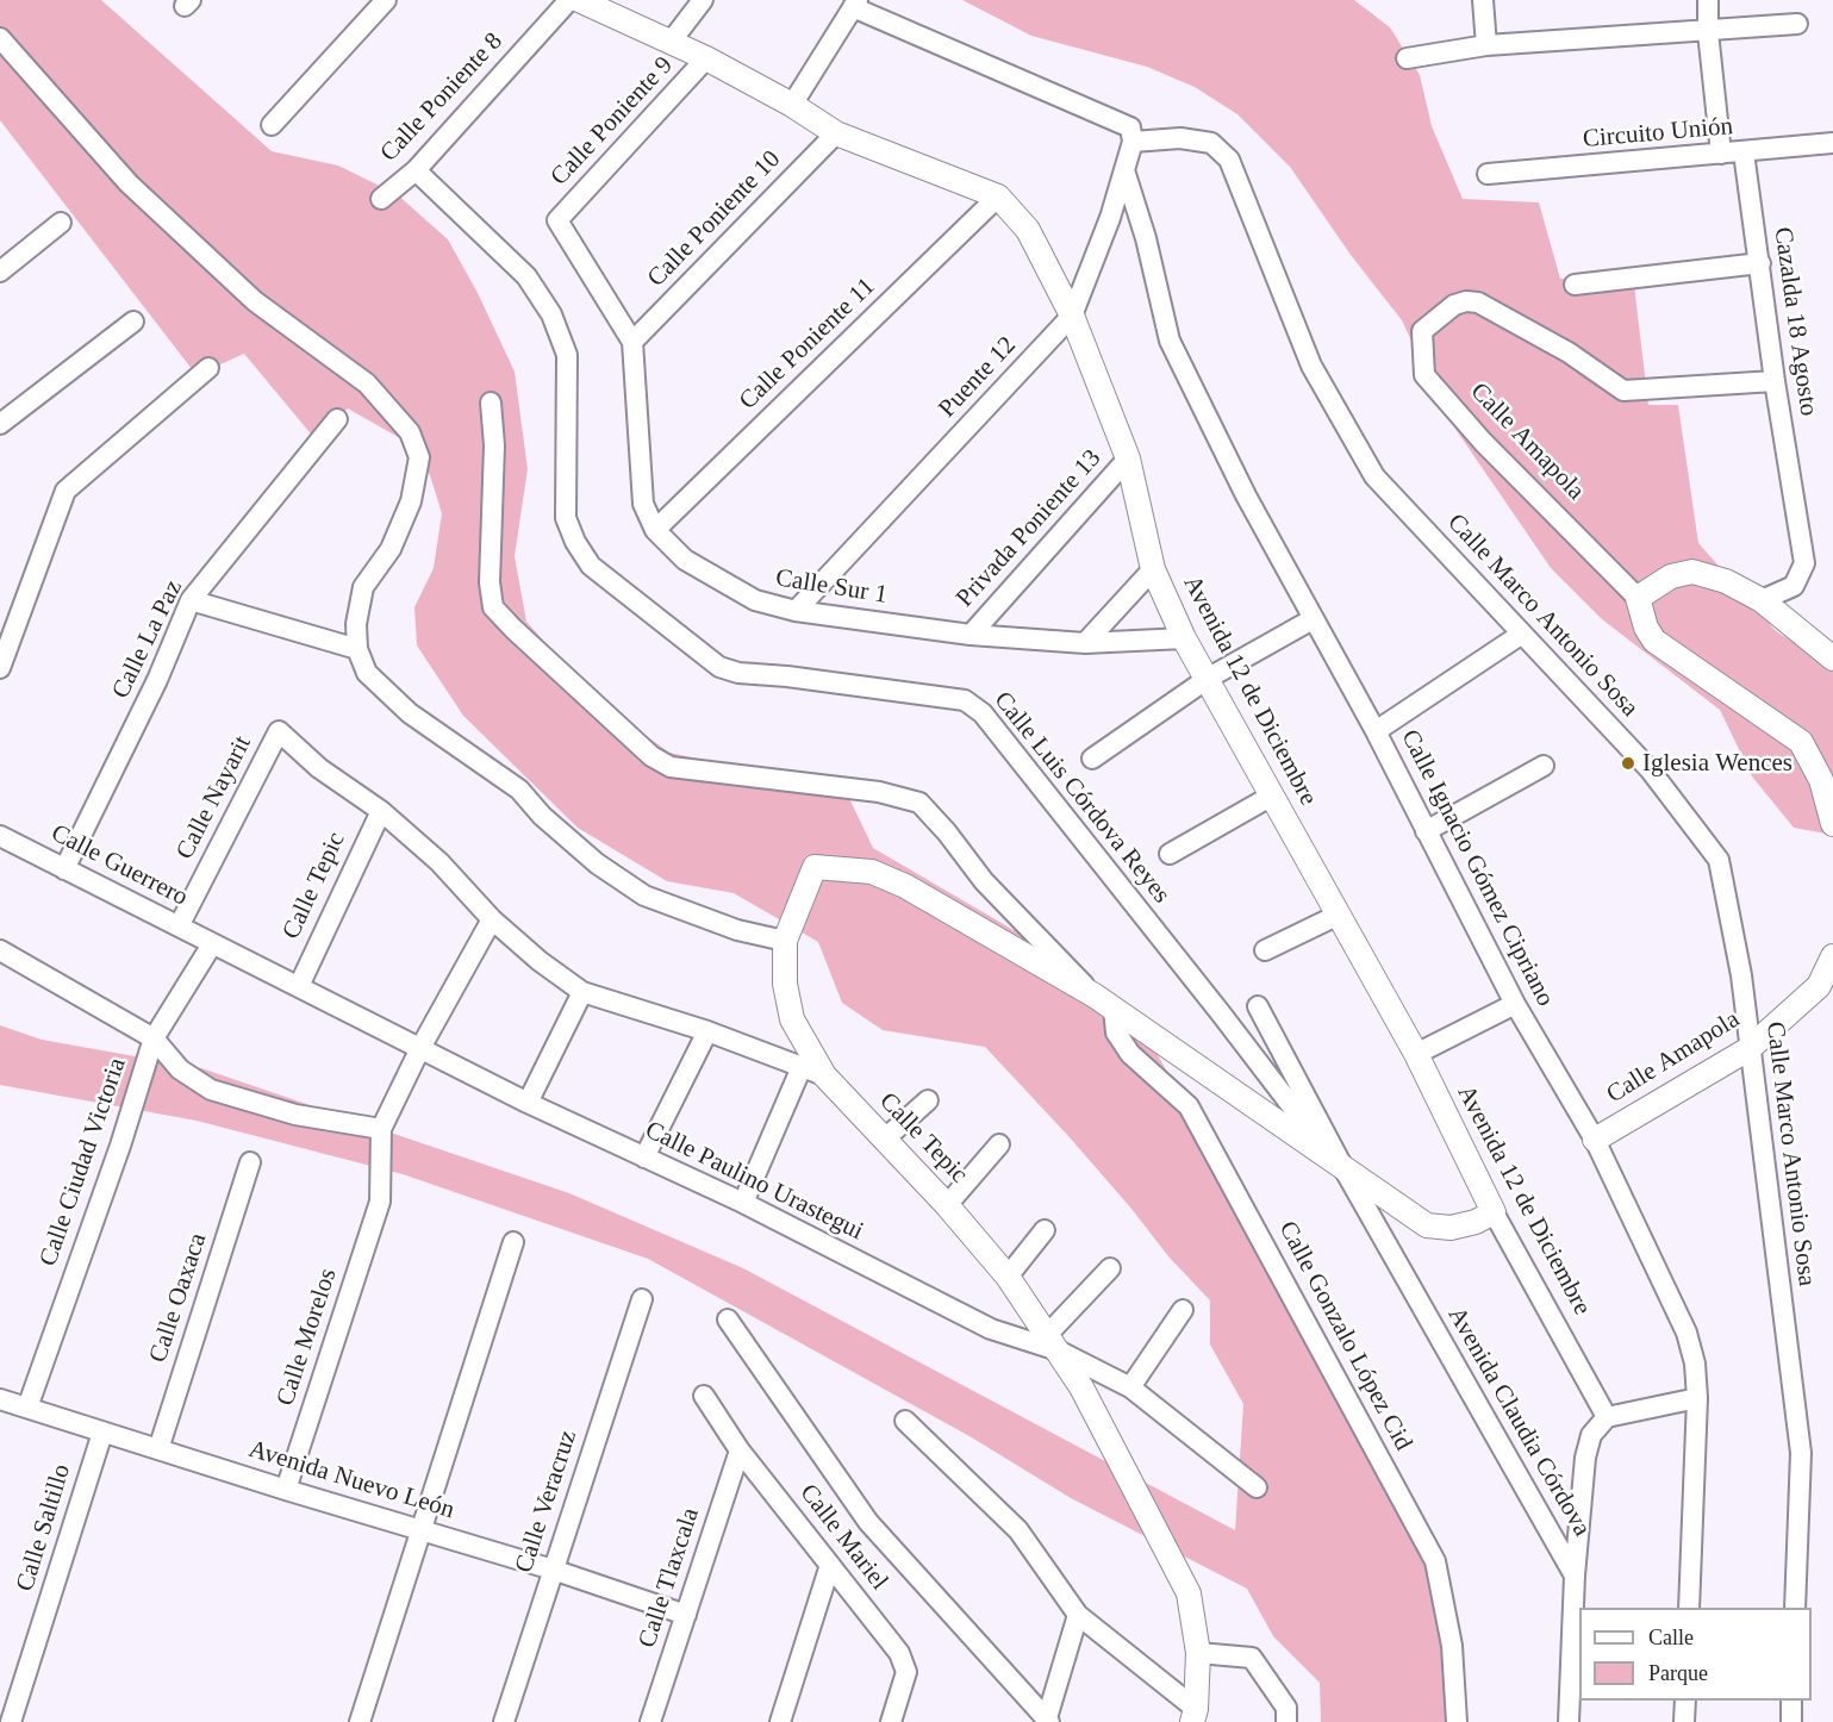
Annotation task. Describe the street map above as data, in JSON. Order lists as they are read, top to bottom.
{
  "streets": {
    "street": [
      "Calle Poniente 8",
      "Calle Poniente 9",
      "Circuito Unión",
      "Calle Poniente 10",
      "Cazalda 18 Agosto",
      "Calle Poniente 11",
      "Puente 12",
      "Calle Amapola",
      "Privada Poniente 13",
      "Calle Sur 1",
      "Calle Marco Antonio Sosa",
      "Calle La Paz",
      "Avenida 12 de Diciembre",
      "Calle Nayarit",
      "Calle Luis Córdova Reyes",
      "Calle Guerrero",
      "Calle Ignacio Gómez Cipriano",
      "Calle Tepic",
      "Calle Ciudad Victoria",
      "Calle Paulino Urastegui",
      "Calle Oaxaca",
      "Calle Gonzalo López Cid",
      "Calle Morelos",
      "Avenida Claudia Córdova",
      "Avenida Nuevo León",
      "Calle Veracruz",
      "Calle Saltillo",
      "Calle Mariel",
      "Calle Tlaxcala"
    ]
  },
  "crossings": [
    ["Calle Poniente 8", "Calle Luis Córdova Reyes"],
    ["Calle Poniente 9", "Calle Sur 1"],
    ["Calle Poniente 9", "Avenida 12 de Diciembre"],
    ["Circuito Unión", "Cazalda 18 Agosto"],
    ["Calle Poniente 10", "Calle Sur 1"],
    ["Calle Poniente 10", "Avenida 12 de Diciembre"],
    ["Cazalda 18 Agosto", "Calle Amapola"],
    ["Calle Poniente 11", "Calle Sur 1"],
    ["Calle Poniente 11", "Avenida 12 de Diciembre"],
    ["Puente 12", "Calle Sur 1"],
    ["Puente 12", "Calle Marco Antonio Sosa"],
    ["Puente 12", "Avenida 12 de Diciembre"],
    ["Puente 12", "Calle Ignacio Gómez Cipriano"],
    ["Calle Amapola", "Calle Marco Antonio Sosa"],
    ["Calle Amapola", "Calle Ignacio Gómez Cipriano"],
    ["Privada Poniente 13", "Calle Sur 1"],
    ["Privada Poniente 13", "Avenida 12 de Diciembre"],
    ["Calle Sur 1", "Avenida 12 de Diciembre"],
    ["Calle La Paz", "Calle Guerrero"],
    ["Calle Nayarit", "Calle Guerrero"],
    ["Calle Nayarit", "Calle Tepic"],
    ["Calle Guerrero", "Calle Ciudad Victoria"],
    ["Calle Guerrero", "Calle Paulino Urastegui"],
    ["Calle Tepic", "Calle Paulino Urastegui"],
    ["Calle Ciudad Victoria", "Calle Paulino Urastegui"],
    ["Calle Ciudad Victoria", "Avenida Nuevo León"],
    ["Calle Oaxaca", "Avenida Nuevo León"],
    ["Calle Morelos", "Avenida Nuevo León"],
    ["Avenida Nuevo León", "Calle Veracruz"],
    ["Avenida Nuevo León", "Calle Saltillo"],
    ["Avenida Nuevo León", "Calle Tlaxcala"],
    ["Calle Mariel", "Calle Tlaxcala"]
  ],
  "places": ["Iglesia Wences"],
  "legend": ["Calle", "Parque"]
}
